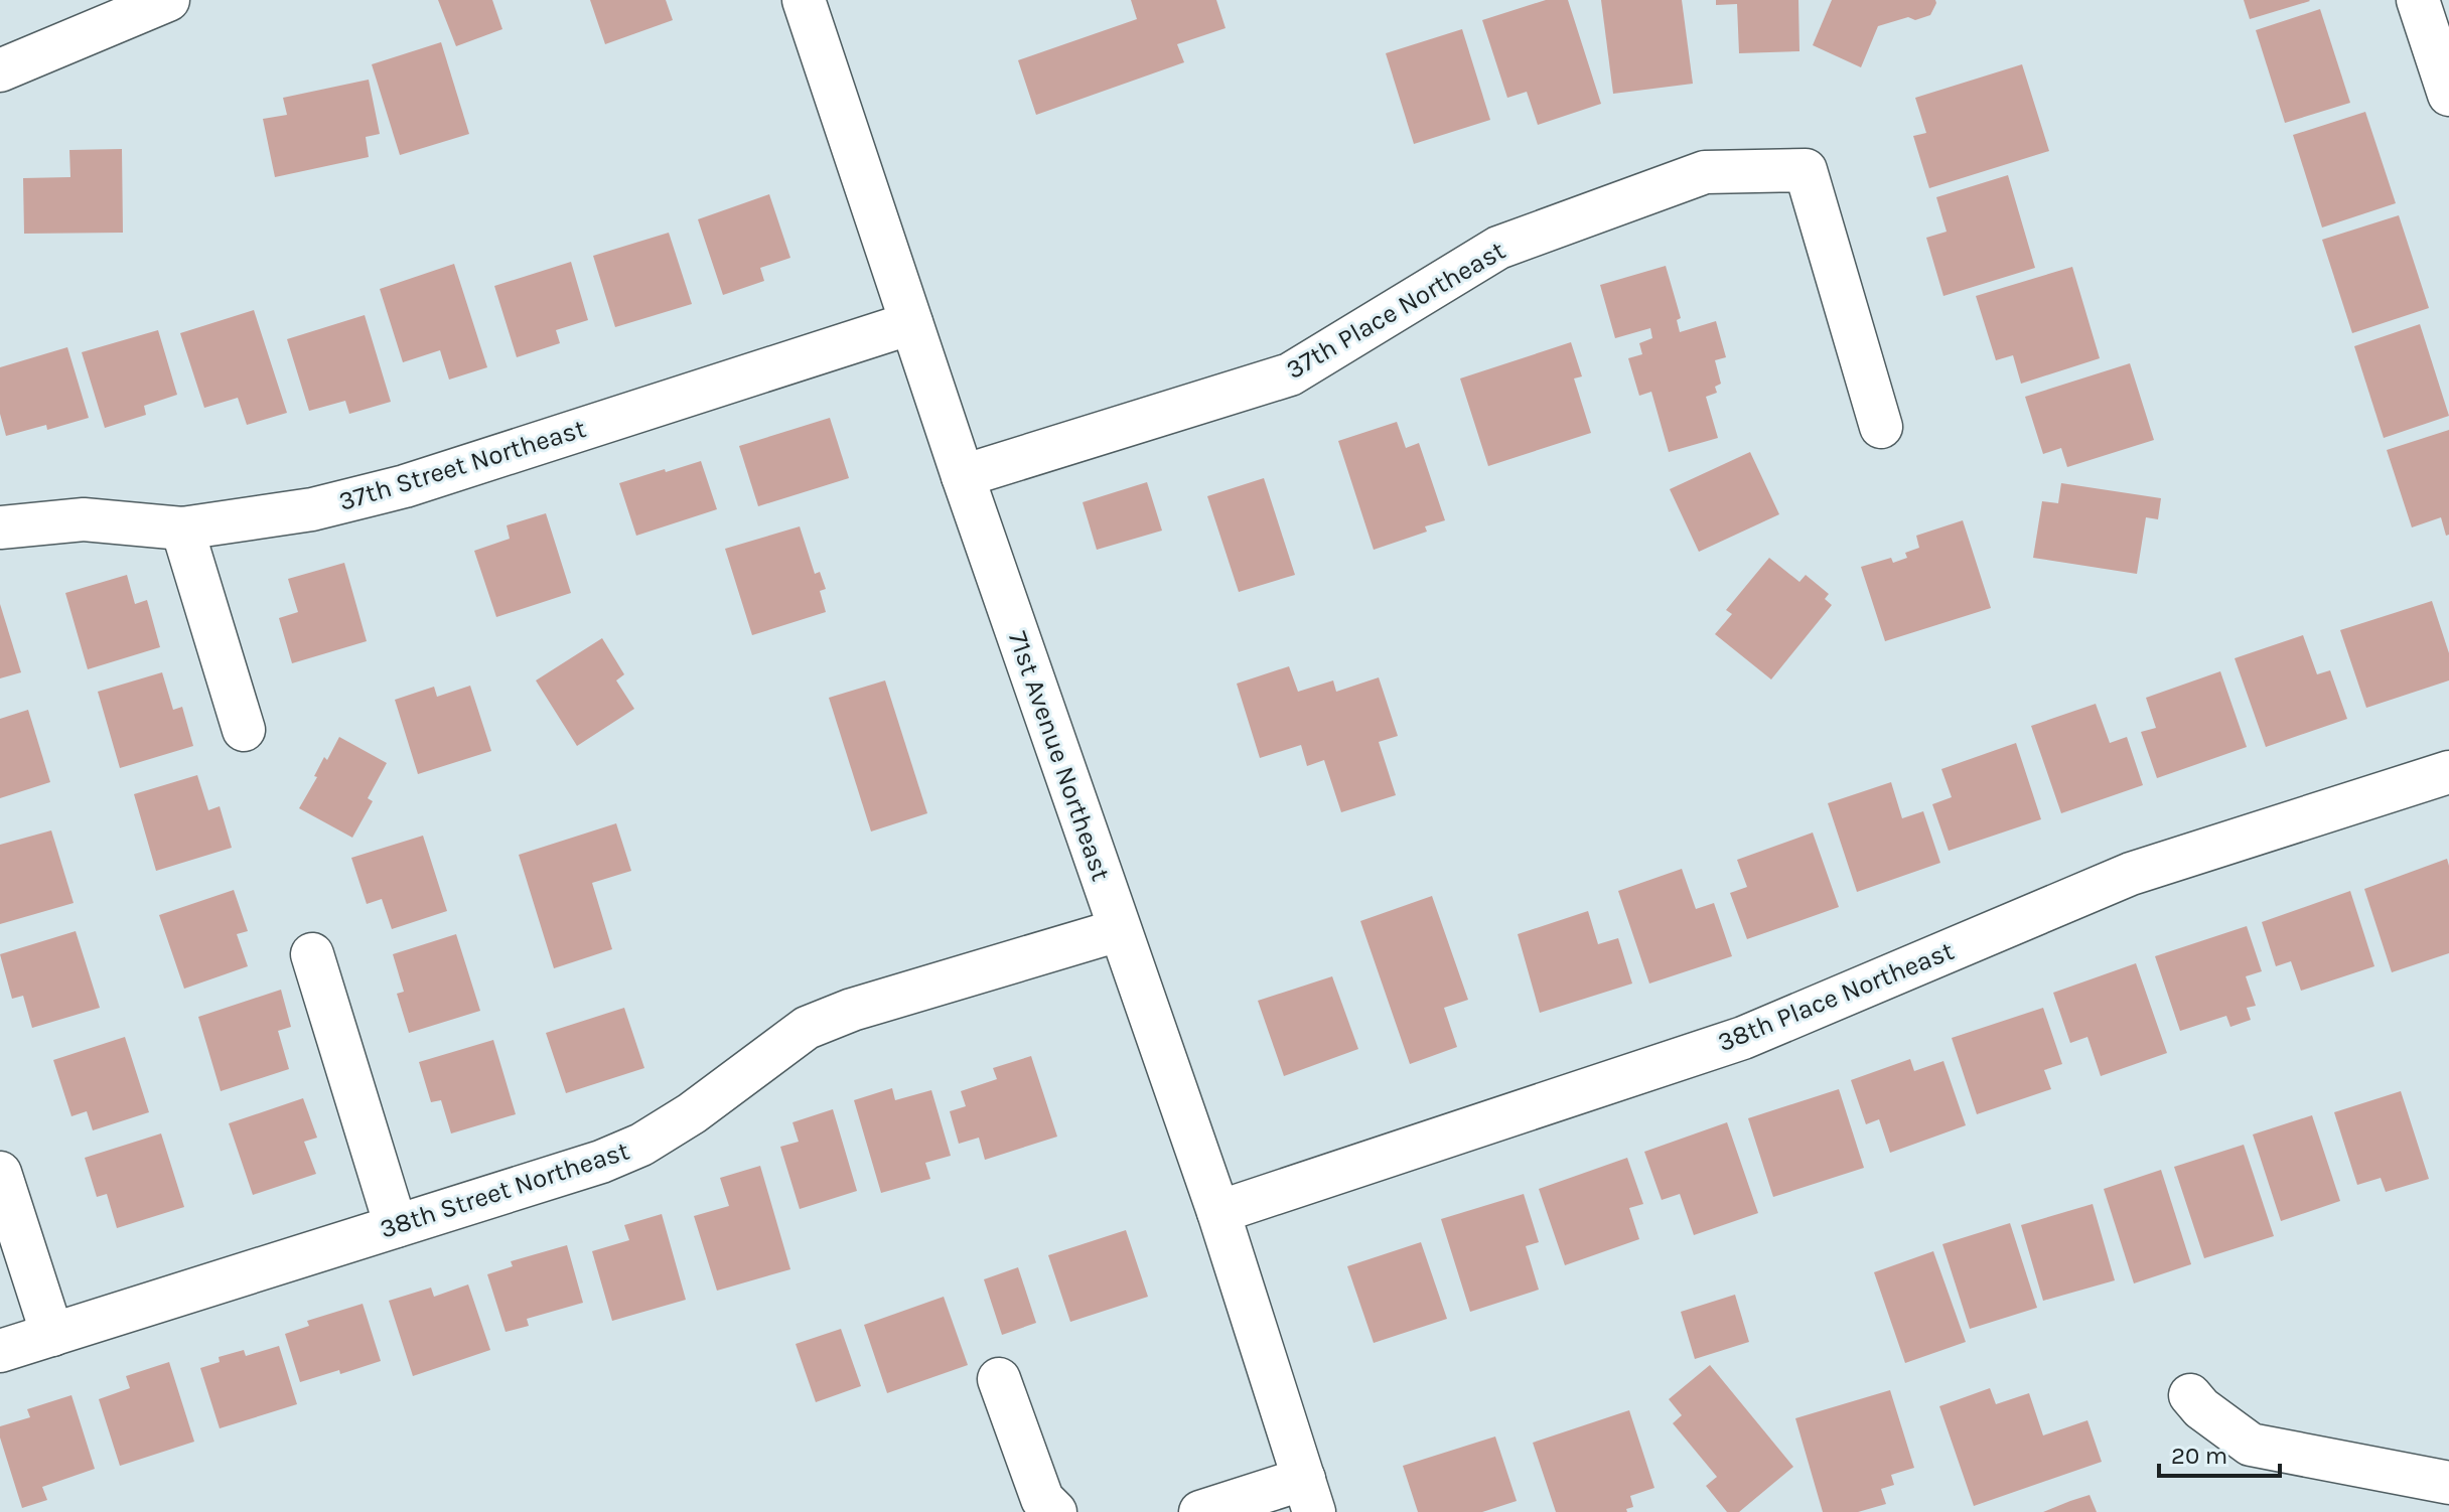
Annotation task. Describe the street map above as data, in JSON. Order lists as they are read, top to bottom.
{
  "streets": {
    "street": [
      "37th Place Northeast",
      "37th Street Northeast",
      "71st Avenue Northeast",
      "38th Place Northeast",
      "38th Street Northeast"
    ]
  },
  "crossings": [
    ["37th Place Northeast", "71st Avenue Northeast"],
    ["37th Street Northeast", "71st Avenue Northeast"],
    ["71st Avenue Northeast", "38th Place Northeast"],
    ["71st Avenue Northeast", "38th Street Northeast"]
  ],
  "scale_bar": "20 m"
}
